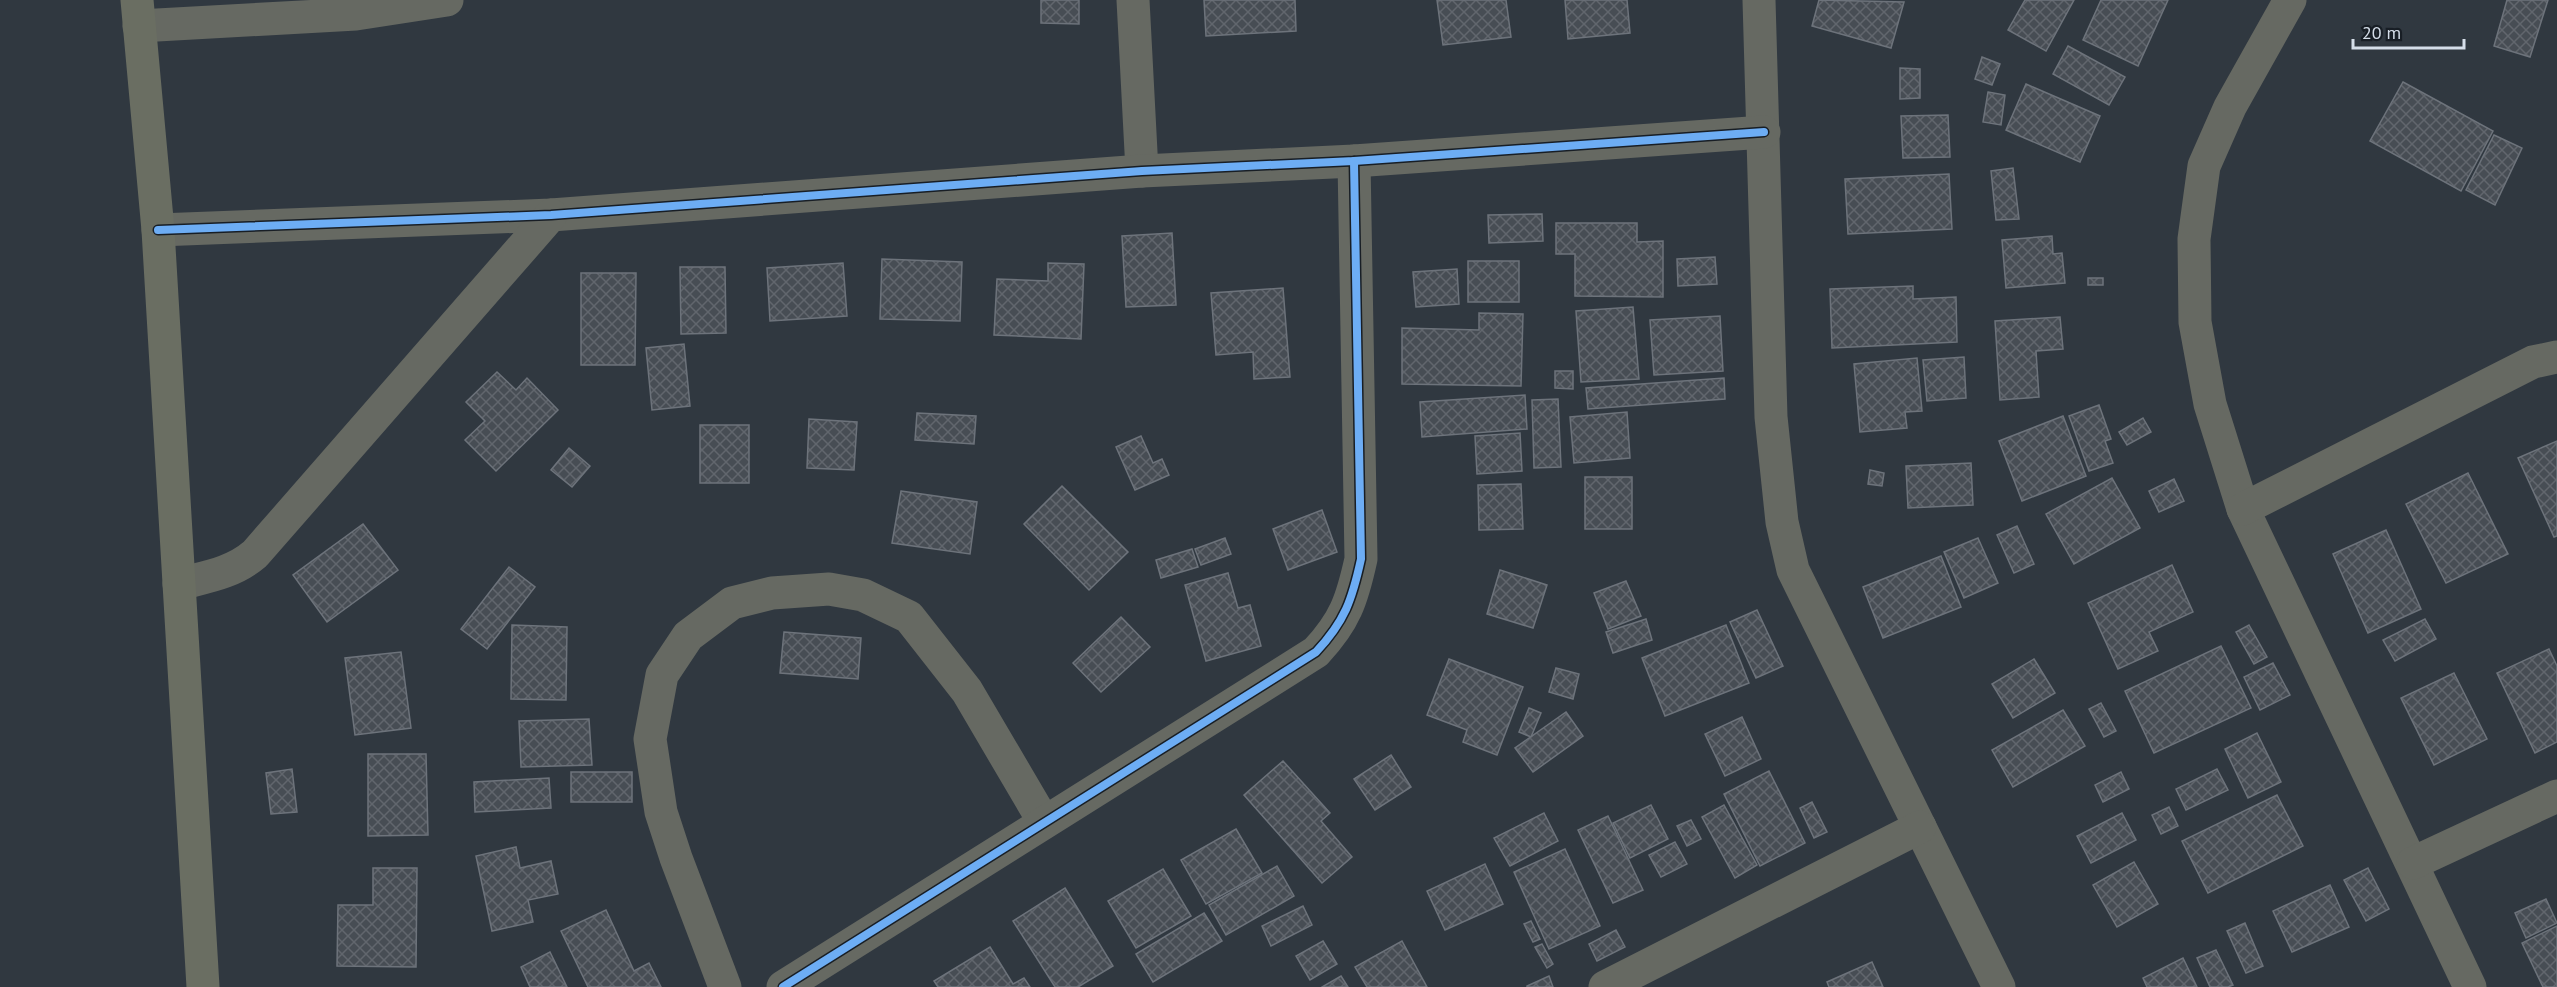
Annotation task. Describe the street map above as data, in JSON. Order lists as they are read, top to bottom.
{
  "scale_bar": "20 m"
}
